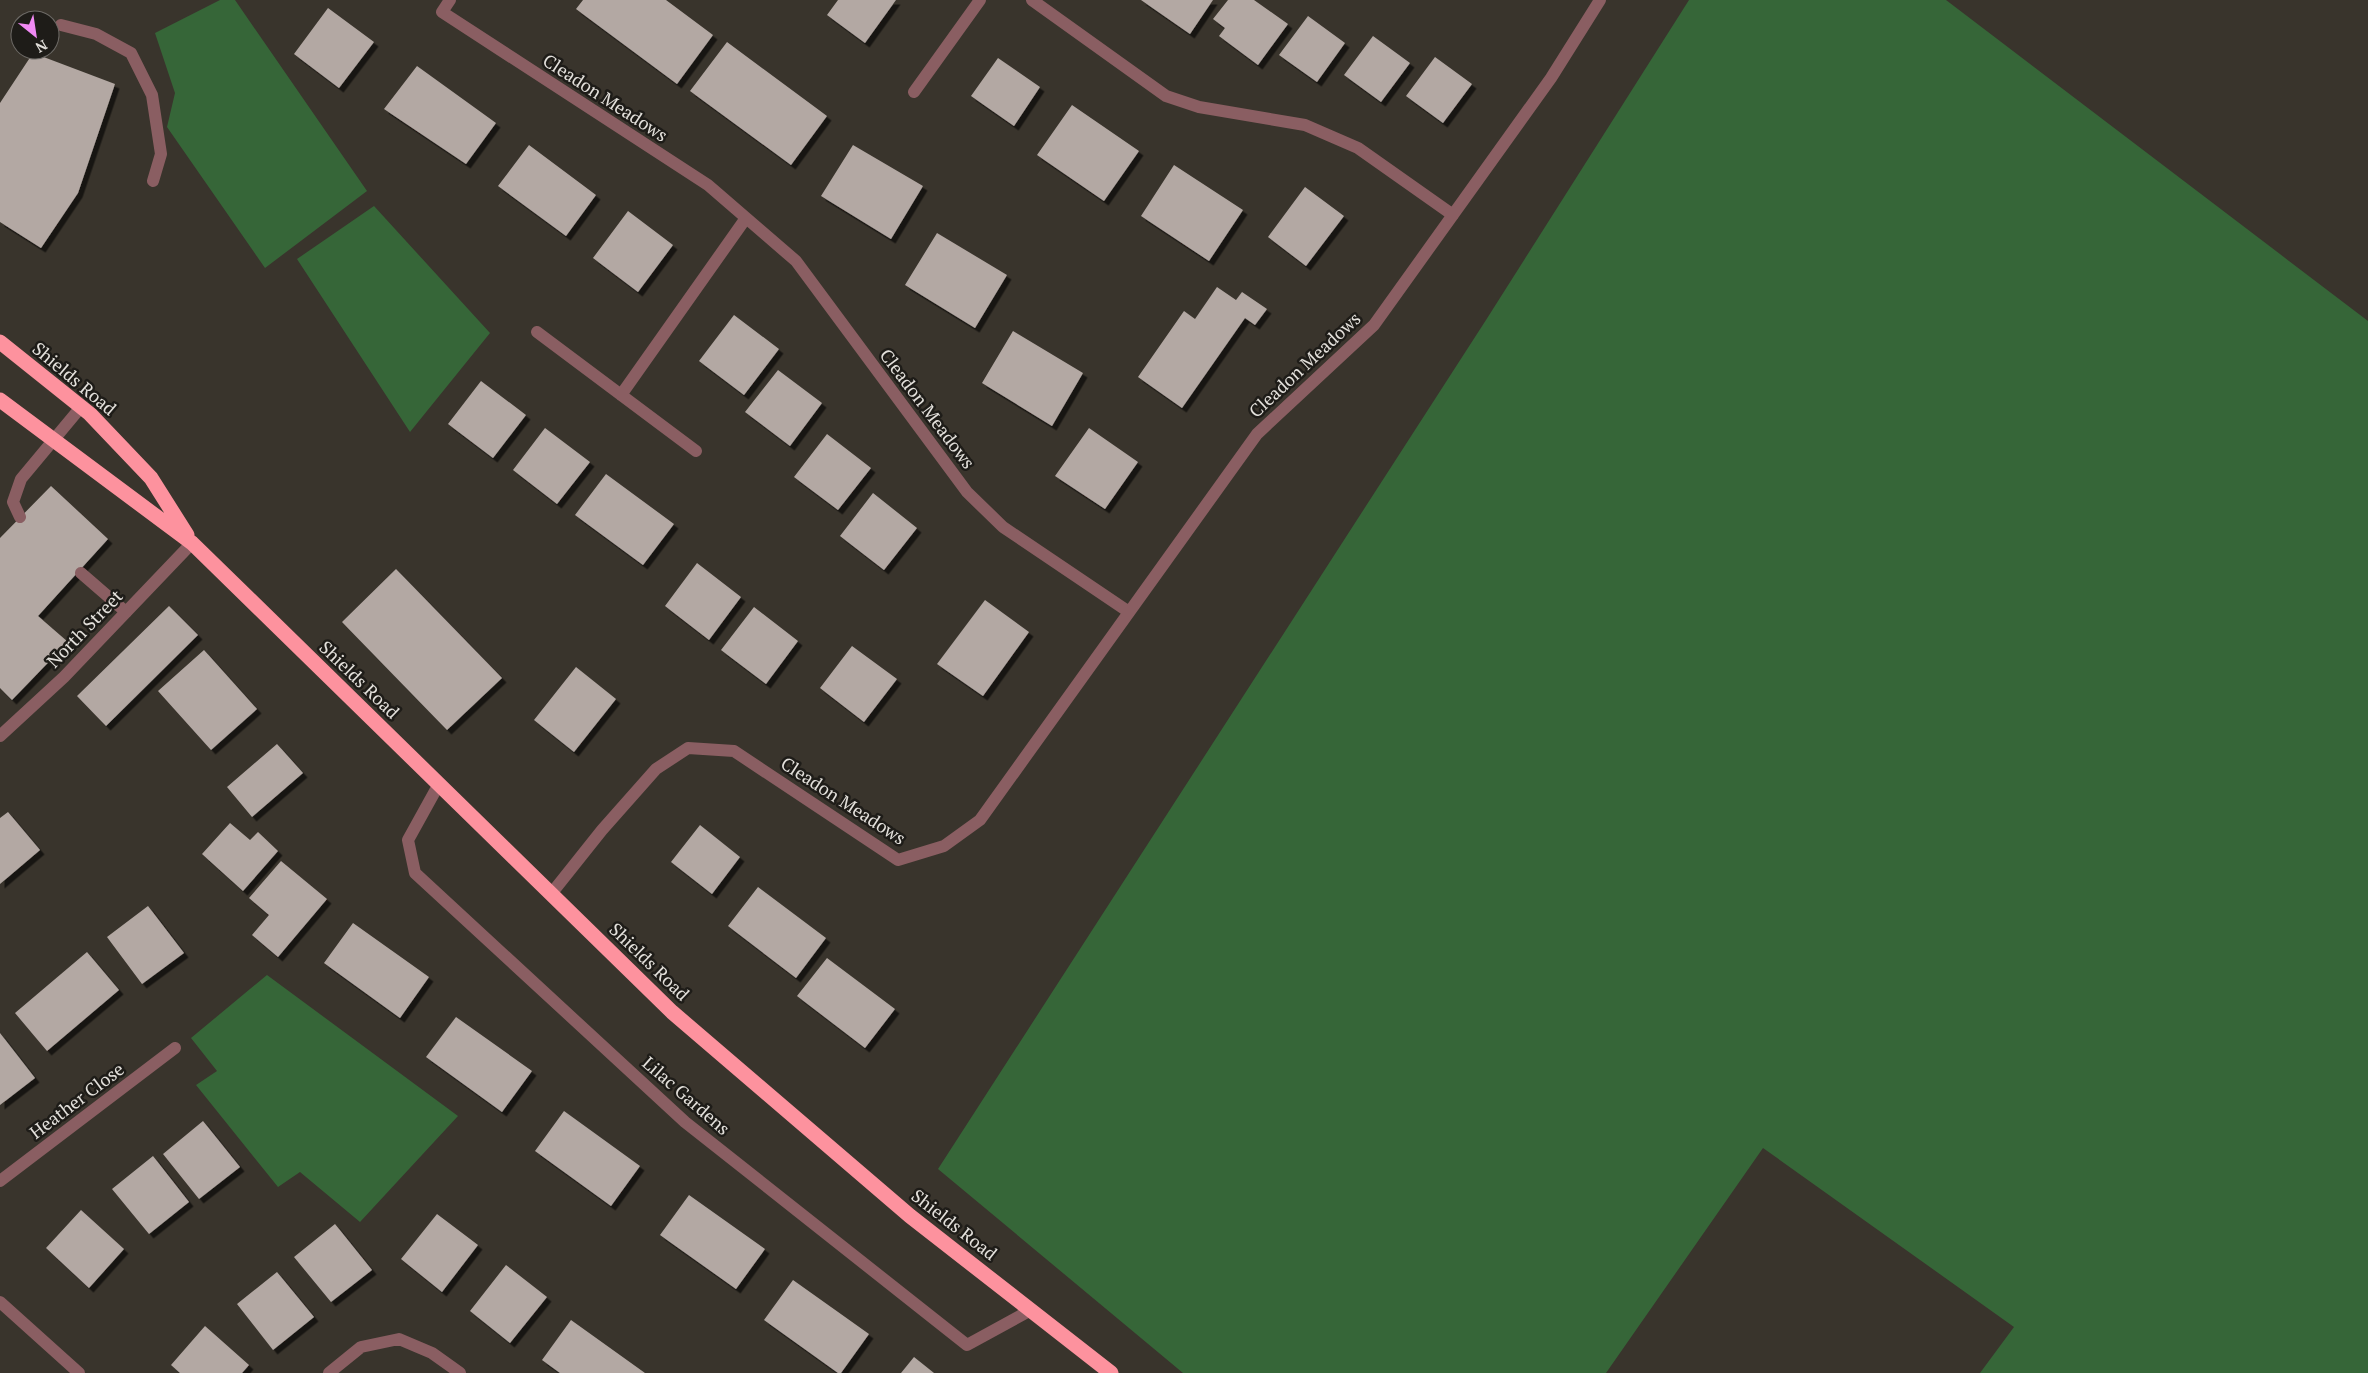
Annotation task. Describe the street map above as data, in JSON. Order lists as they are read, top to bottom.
{
  "streets": {
    "highway": ["Shields Road"],
    "street": [
      "Cleadon Meadows",
      "North Street",
      "Lilac Gardens",
      "Heather Close"
    ]
  },
  "crossings": [
    ["Cleadon Meadows", "Shields Road"],
    ["Shields Road", "North Street"],
    ["Shields Road", "Lilac Gardens"]
  ],
  "north": "bottom right"
}
